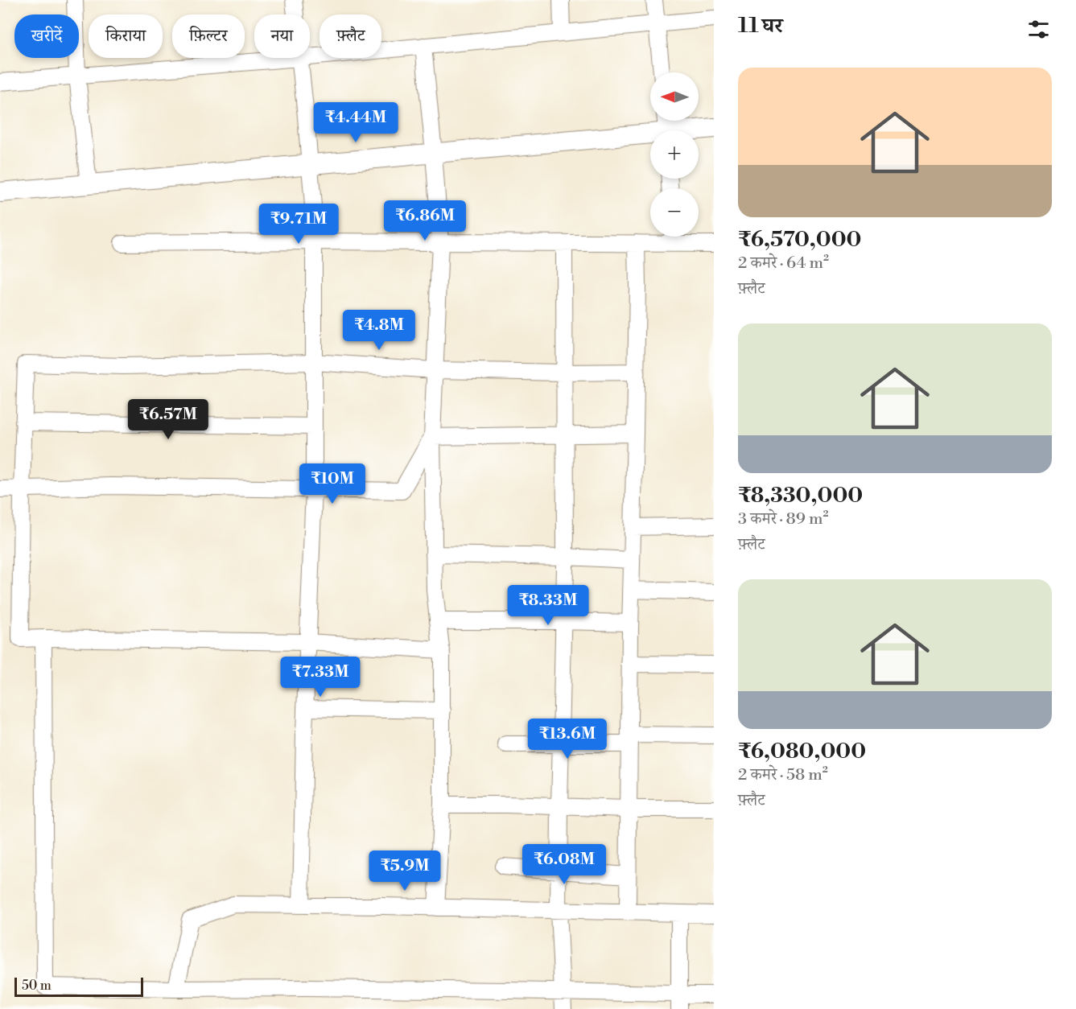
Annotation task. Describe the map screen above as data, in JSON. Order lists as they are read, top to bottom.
{
  "scale_bar": "50 m",
  "north": "left",
  "page": {
    "heading": "11 घर",
    "chip": [
      "खरीदें",
      "किराया",
      "फ़िल्टर",
      "नया",
      "फ़्लैट"
    ],
    "list": [
      {
        "name": "₹6,570,000",
        "note": "2 कमरे · 64 m² · फ़्लैट"
      },
      {
        "name": "₹8,330,000",
        "note": "3 कमरे · 89 m² · फ़्लैट"
      },
      {
        "name": "₹6,080,000",
        "note": "2 कमरे · 58 m² · फ़्लैट"
      }
    ],
    "map_buttons": ["+", "−"],
    "price": [
      "₹4.44M",
      "₹6.86M",
      "₹9.71M",
      "₹4.8M",
      "₹6.57M",
      "₹10M",
      "₹8.33M",
      "₹7.33M",
      "₹13.6M",
      "₹6.08M",
      "₹5.9M"
    ],
    "scale": "50 m"
  }
}
